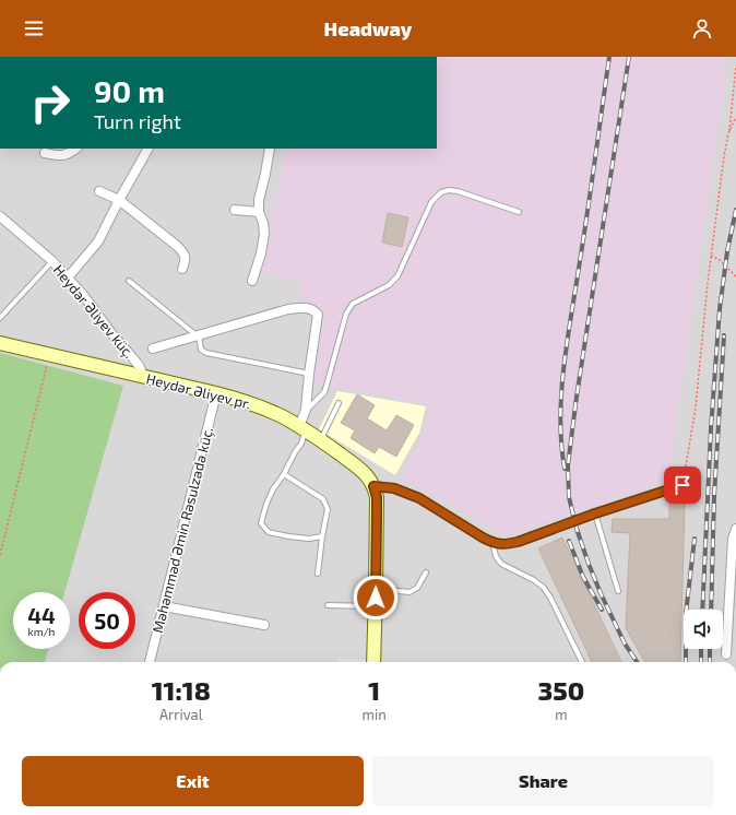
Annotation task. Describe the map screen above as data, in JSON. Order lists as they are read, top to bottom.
{
  "streets": {
    "main road": ["Heydər Əliyev pr."],
    "street": ["Heydər Əliyev küç.", "Məhəmməd Əmin Rəsulzadə küç."]
  },
  "crossings": [
    ["Heydər Əliyev küç.", "Heydər Əliyev pr."],
    ["Heydər Əliyev pr.", "Məhəmməd Əmin Rəsulzadə küç."]
  ],
  "page": {
    "header": "Headway",
    "turn": ["90 m", "Turn right"],
    "speed": "44 km/h",
    "limit": "50",
    "eta": [
      "11:18",
      "Arrival",
      "1",
      "min",
      "350",
      "m"
    ],
    "buttons": ["Exit", "Share"]
  }
}
